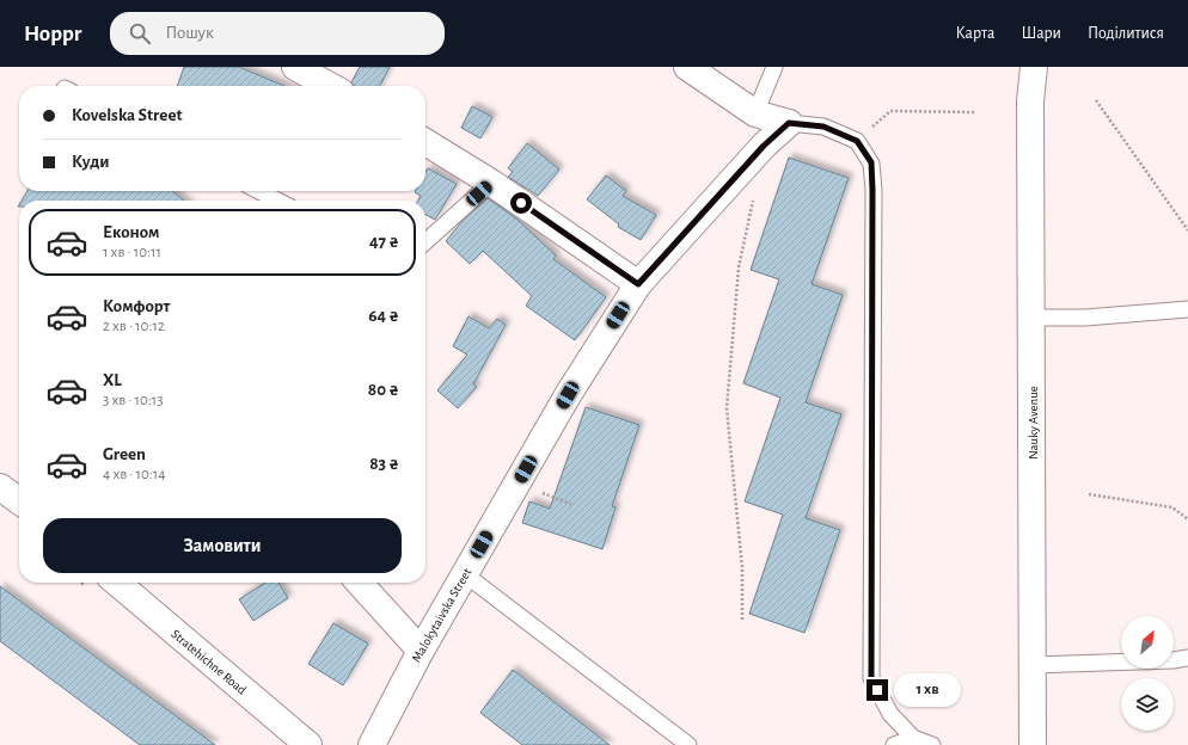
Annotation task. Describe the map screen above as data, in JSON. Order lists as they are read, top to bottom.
{
  "streets": {
    "street": ["Nauky Avenue", "Malokytaivska Street", "Stratehichne Road"]
  },
  "north": "top right",
  "page": {
    "header": "Hoppr",
    "search": "Пошук",
    "nav": ["Карта", "Шари", "Поділитися"],
    "banner": ["Kovelska Street", "Куди"],
    "list": [
      {
        "name": "Економ",
        "note": "1 хв · 10:11",
        "value": "47 ₴"
      },
      {
        "name": "Комфорт",
        "note": "2 хв · 10:12",
        "value": "64 ₴"
      },
      {
        "name": "XL",
        "note": "3 хв · 10:13",
        "value": "80 ₴"
      },
      {
        "name": "Green",
        "note": "4 хв · 10:14",
        "value": "83 ₴"
      }
    ],
    "buttons": "Замовити",
    "bubble": "1 хв"
  }
}
